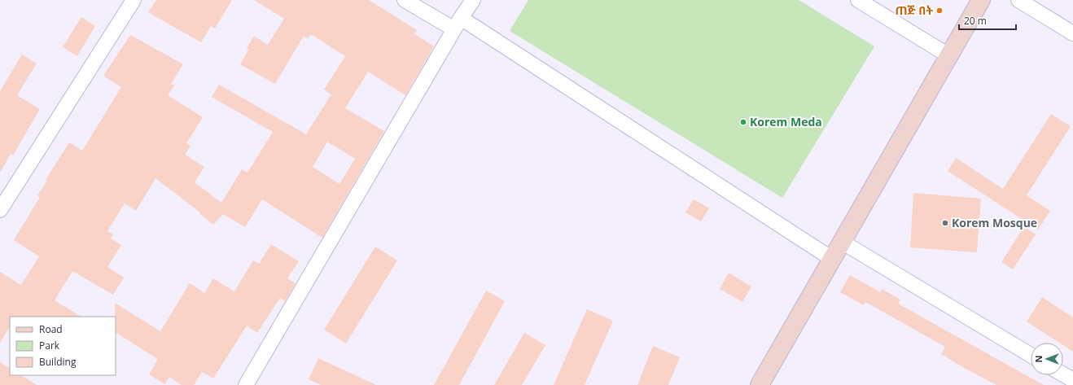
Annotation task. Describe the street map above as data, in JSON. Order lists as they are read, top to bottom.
{
  "places": ["ጠጅ በት", "Korem Meda", "Korem Mosque"],
  "legend": ["Road", "Park", "Building"],
  "scale_bar": "20 m",
  "north": "left"
}
